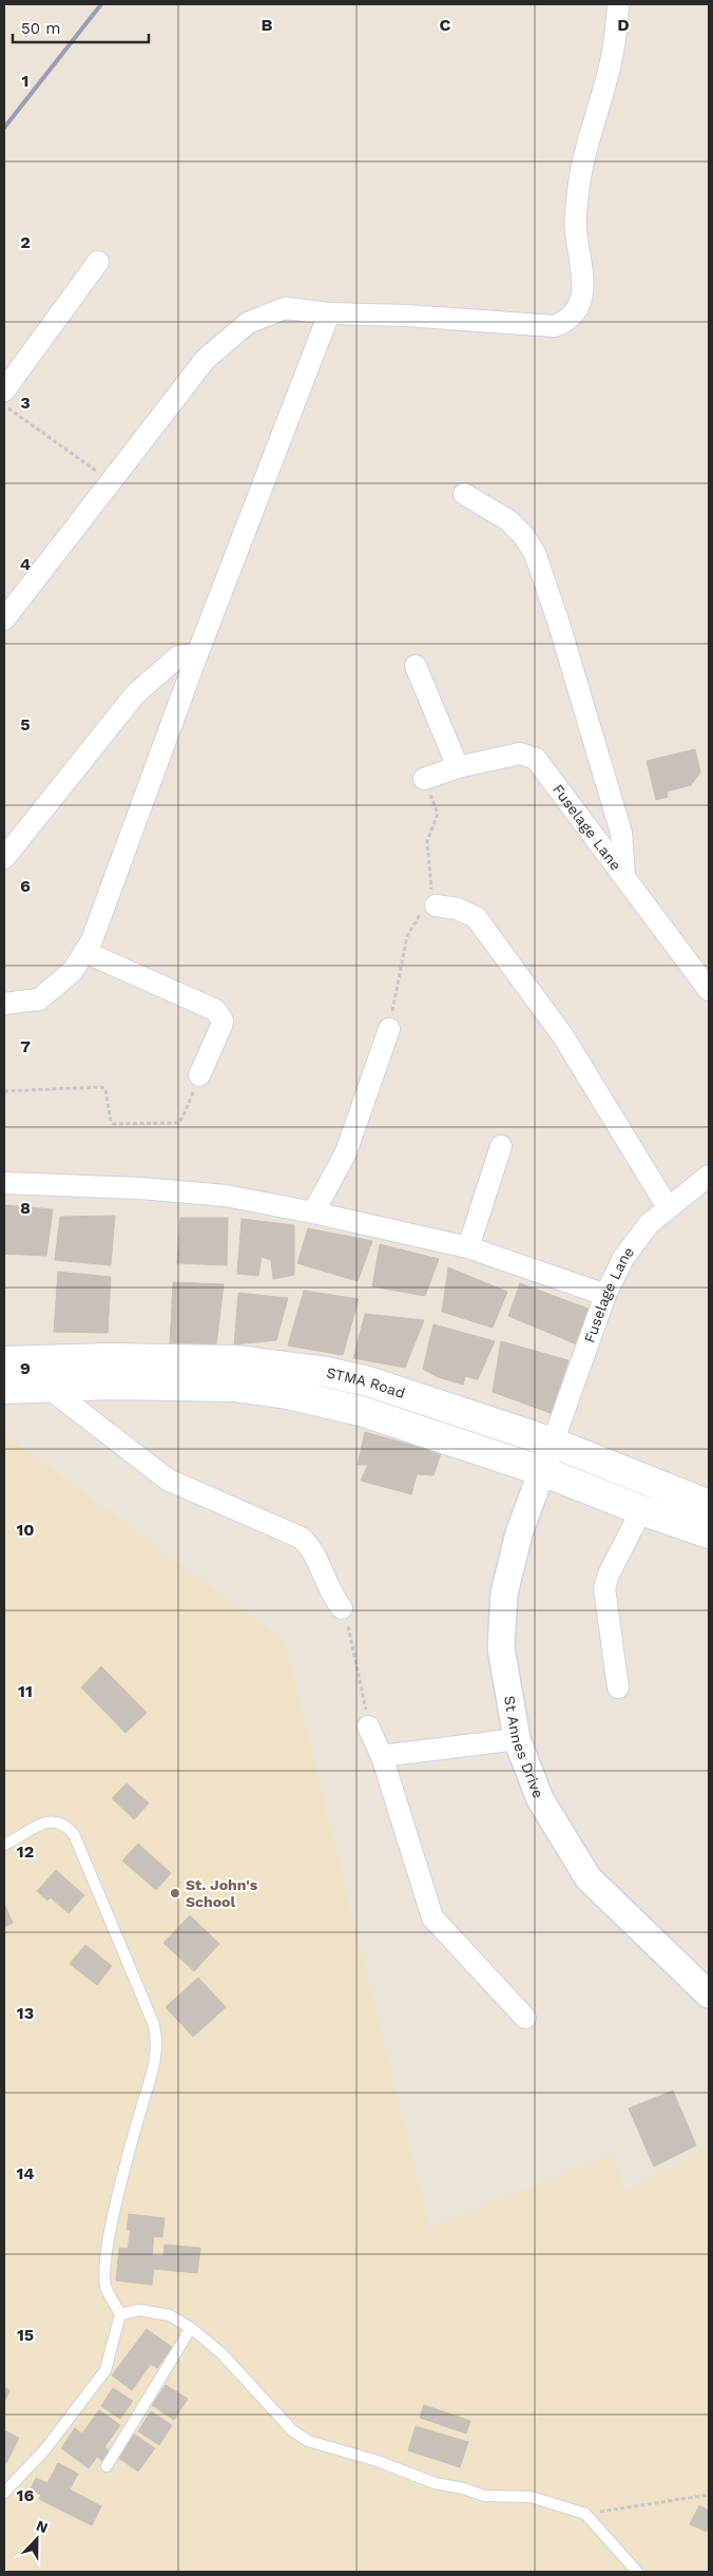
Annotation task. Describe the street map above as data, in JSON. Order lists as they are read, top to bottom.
{
  "streets": {
    "main road": ["STMA Road"],
    "street": ["Fuselage Lane", "St Annes Drive"]
  },
  "crossings": [
    ["Fuselage Lane", "STMA Road"],
    ["Fuselage Lane", "St Annes Drive"],
    ["STMA Road", "St Annes Drive"]
  ],
  "places": ["St. John's School"],
  "scale_bar": "50 m",
  "north": "top",
  "grid": {
    "columns": ["B", "C", "D"],
    "rows": [
      "1",
      "2",
      "3",
      "4",
      "5",
      "6",
      "7",
      "8",
      "9",
      "10",
      "11",
      "12",
      "13",
      "14",
      "15",
      "16"
    ]
  }
}
